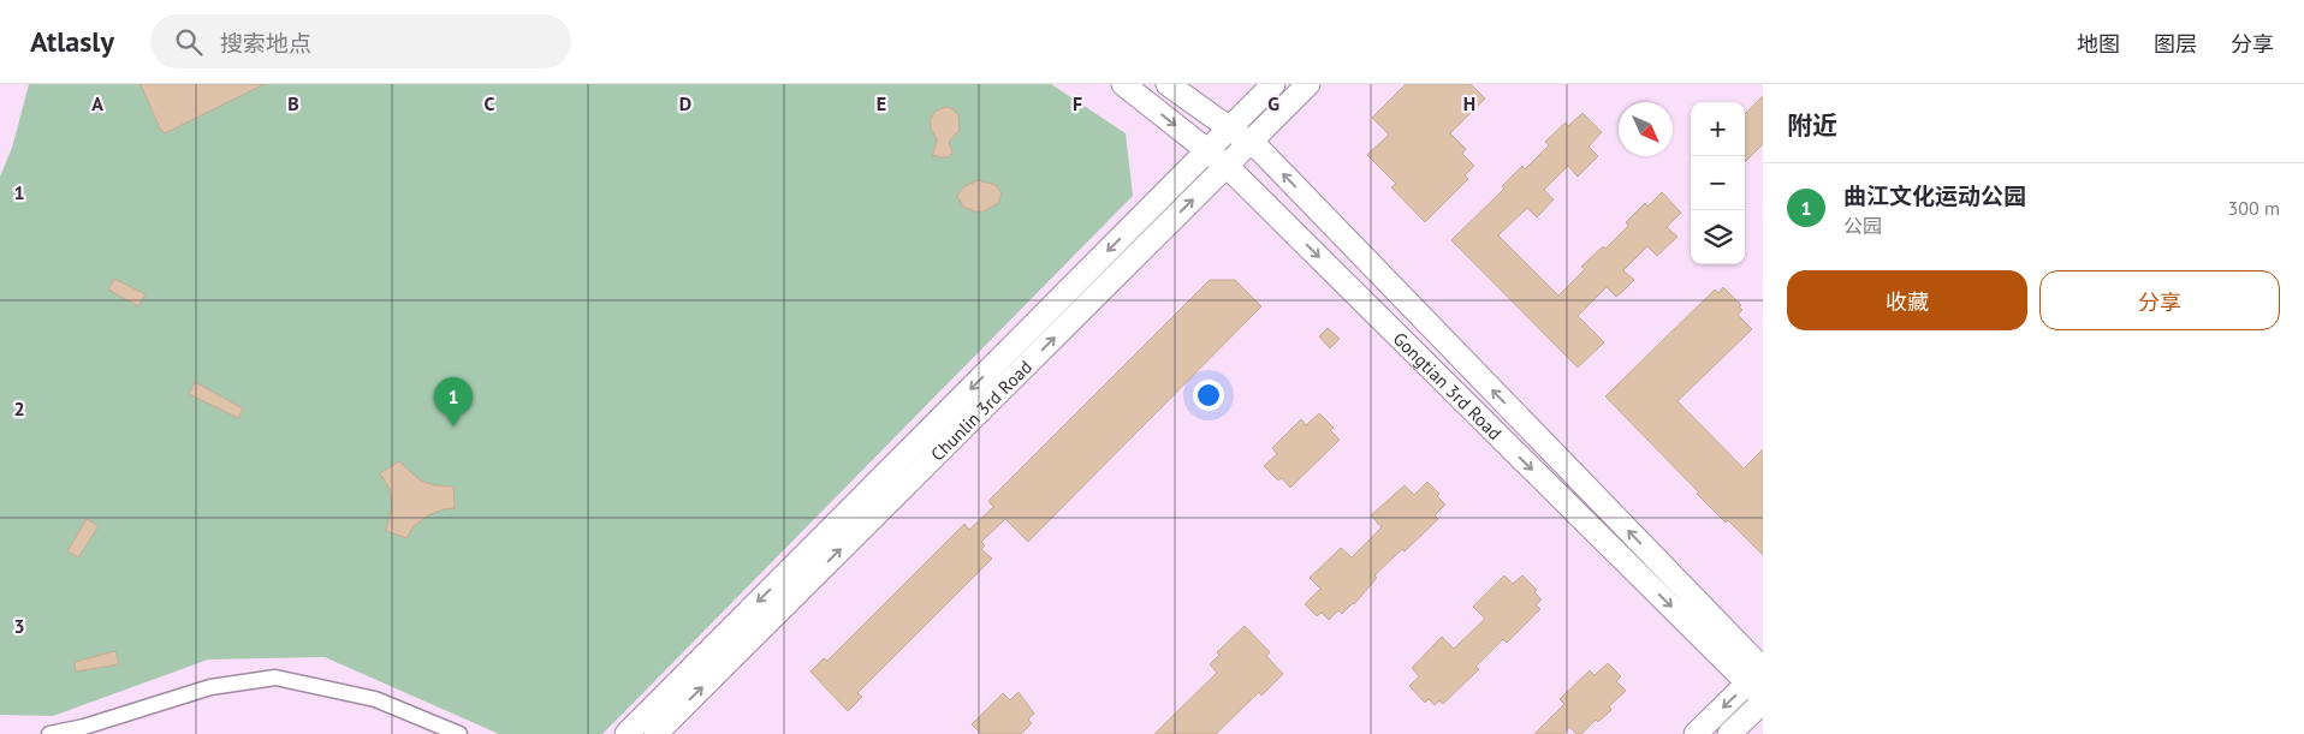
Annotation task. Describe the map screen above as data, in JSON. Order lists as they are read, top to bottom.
{
  "streets": {
    "street": ["Gongtian 3rd Road", "Chunlin 3rd Road"]
  },
  "crossings": [
    ["Gongtian 3rd Road", "Chunlin 3rd Road"]
  ],
  "north": "bottom right",
  "page": {
    "header": "Atlasly",
    "search": "搜索地点",
    "nav": ["地图", "图层", "分享"],
    "heading": "附近",
    "map_buttons": ["+", "−"],
    "list": [
      {
        "mark": "1",
        "name": "曲江文化运动公园",
        "note": "公园",
        "value": "300 m"
      }
    ],
    "buttons": ["收藏", "分享"],
    "pins": "1"
  },
  "grid": {
    "columns": [
      "A",
      "B",
      "C",
      "D",
      "E",
      "F",
      "G",
      "H"
    ],
    "rows": ["1", "2", "3"]
  }
}
